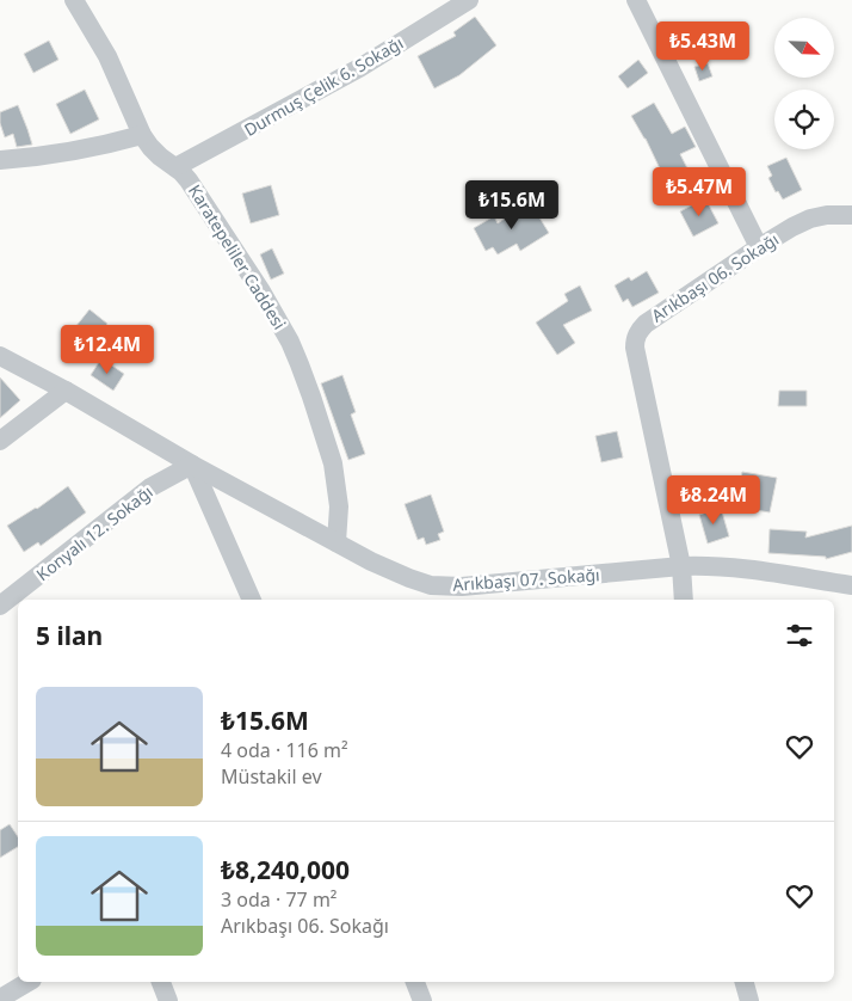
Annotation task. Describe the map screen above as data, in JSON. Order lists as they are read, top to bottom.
{
  "streets": {
    "street": [
      "Durmuş Çelik 6. Sokağı",
      "Karatepeliler Caddesi",
      "Arıkbaşı 06. Sokağı",
      "Konyalı 12. Sokağı",
      "Arıkbaşı 07. Sokağı"
    ]
  },
  "crossings": [
    ["Durmuş Çelik 6. Sokağı", "Karatepeliler Caddesi"],
    ["Karatepeliler Caddesi", "Arıkbaşı 07. Sokağı"],
    ["Arıkbaşı 06. Sokağı", "Arıkbaşı 07. Sokağı"],
    ["Konyalı 12. Sokağı", "Arıkbaşı 07. Sokağı"]
  ],
  "north": "bottom right",
  "page": {
    "price": [
      "₺5.43M",
      "₺5.47M",
      "₺15.6M",
      "₺12.4M",
      "₺8.24M"
    ],
    "heading": "5 ilan",
    "list": [
      {
        "name": "₺15.6M",
        "note": "4 oda · 116 m² · Müstakil ev"
      },
      {
        "name": "₺8,240,000",
        "note": "3 oda · 77 m² · Arıkbaşı 06. Sokağı"
      }
    ]
  }
}
